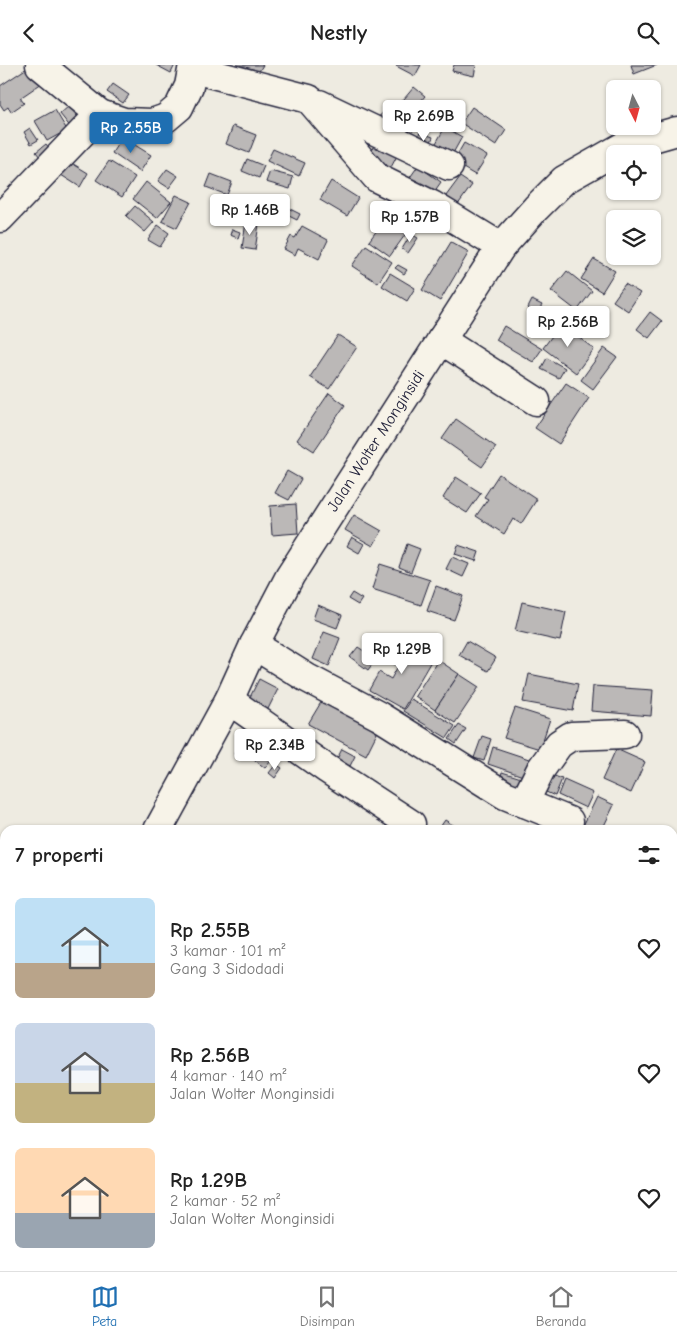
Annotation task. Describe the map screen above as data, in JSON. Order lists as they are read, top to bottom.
{
  "streets": {
    "street": ["Jalan Wolter Monginsidi"]
  },
  "north": "bottom",
  "page": {
    "header": "Nestly",
    "price": [
      "Rp 2.69B",
      "Rp 2.55B",
      "Rp 1.46B",
      "Rp 1.57B",
      "Rp 2.56B",
      "Rp 1.29B",
      "Rp 2.34B"
    ],
    "heading": "7 properti",
    "list": [
      {
        "name": "Rp 2.55B",
        "note": "3 kamar · 101 m² · Gang 3 Sidodadi"
      },
      {
        "name": "Rp 2.56B",
        "note": "4 kamar · 140 m² · Jalan Wolter Monginsidi"
      },
      {
        "name": "Rp 1.29B",
        "note": "2 kamar · 52 m² · Jalan Wolter Monginsidi"
      }
    ],
    "tabs": ["Peta", "Disimpan", "Beranda"]
  }
}
